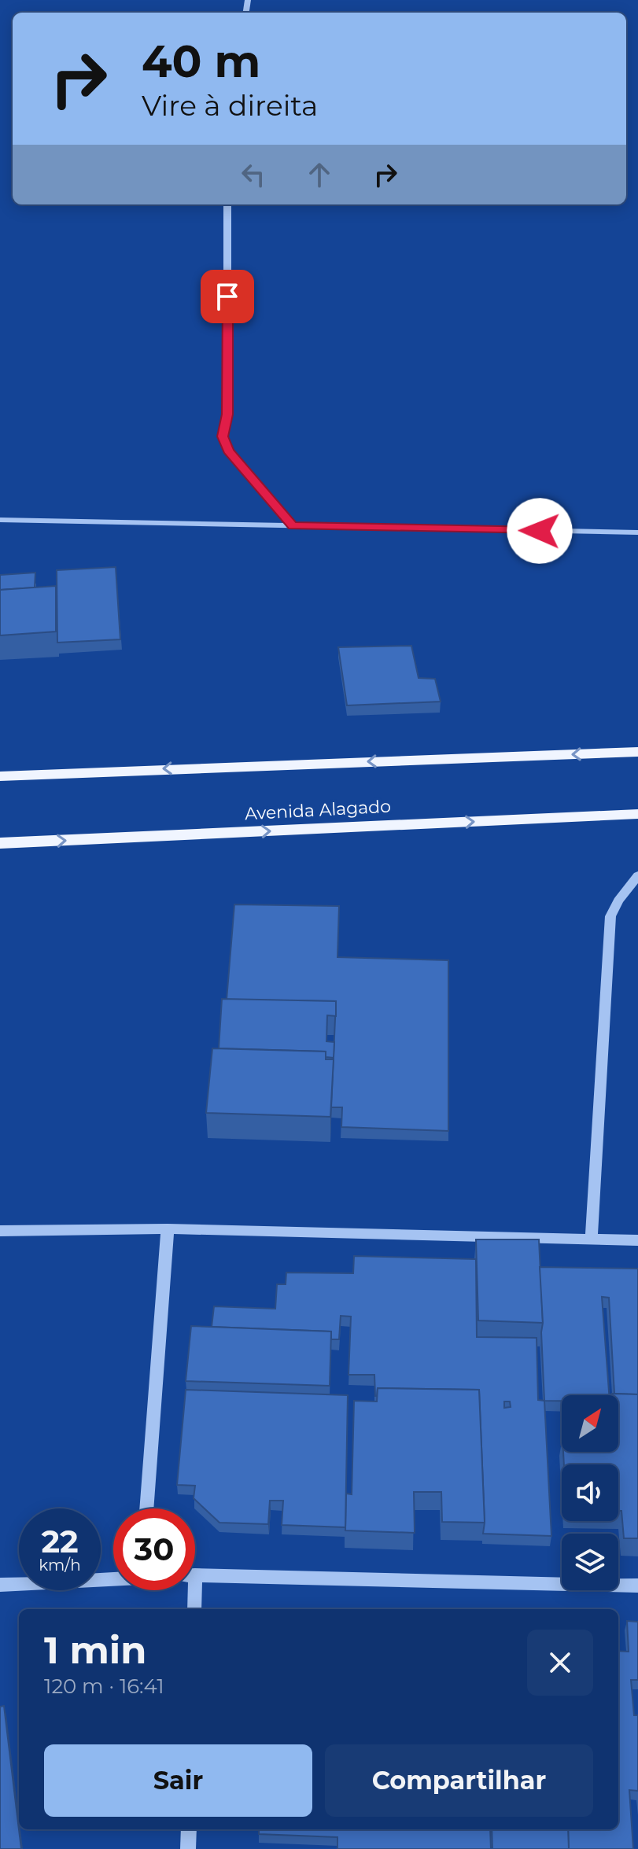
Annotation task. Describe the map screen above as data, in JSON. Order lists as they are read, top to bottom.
{
  "streets": {
    "main road": ["Avenida Alagado"]
  },
  "north": "top right",
  "page": {
    "turn": ["40 m", "Vire à direita"],
    "speed": "22 km/h",
    "limit": "30",
    "heading": ["1 min", "120 m · 16:41"],
    "buttons": ["Sair", "Compartilhar"]
  }
}
